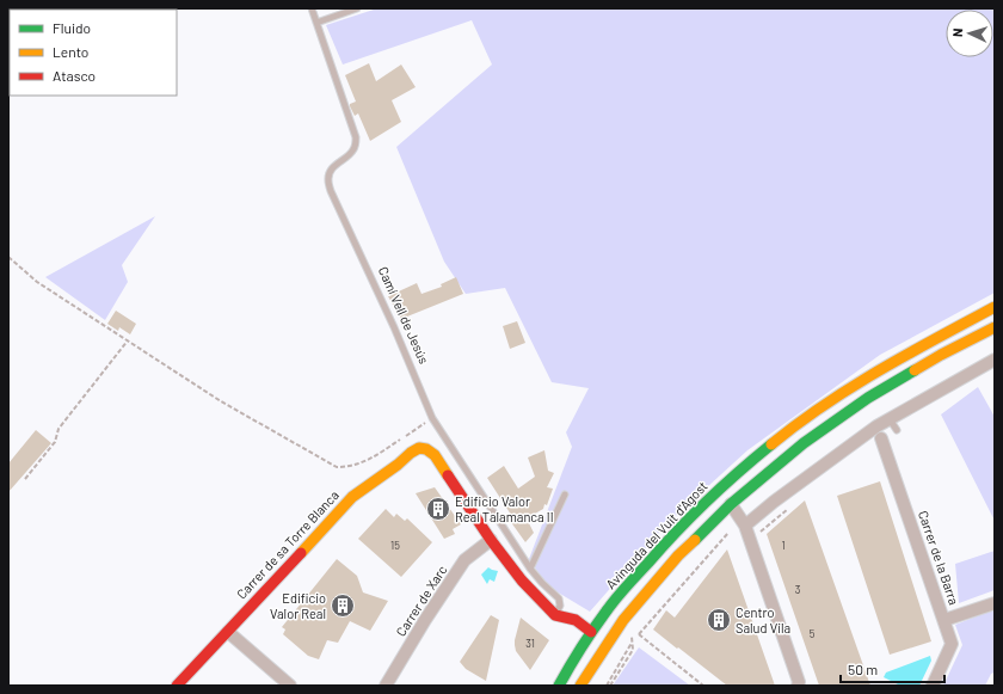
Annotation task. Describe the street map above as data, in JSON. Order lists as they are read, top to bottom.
{
  "streets": {
    "street": [
      "Avinguda del Vuit d'Agost",
      "Carrer de sa Torre Blanca",
      "Carrer de la Barra",
      "Carrer de Xarc"
    ],
    "lane": ["Camí Vell de Jesús"]
  },
  "crossings": [
    ["Carrer de sa Torre Blanca", "Carrer de Xarc"]
  ],
  "places": {
    "building": ["Edificio Valor Real Talamanca II", "Edificio Valor Real", "Centro Salud Vila"]
  },
  "house_numbers": [
    "15",
    "1",
    "3",
    "5",
    "31"
  ],
  "legend": ["Fluido", "Lento", "Atasco"],
  "scale_bar": "50 m",
  "north": "left"
}
